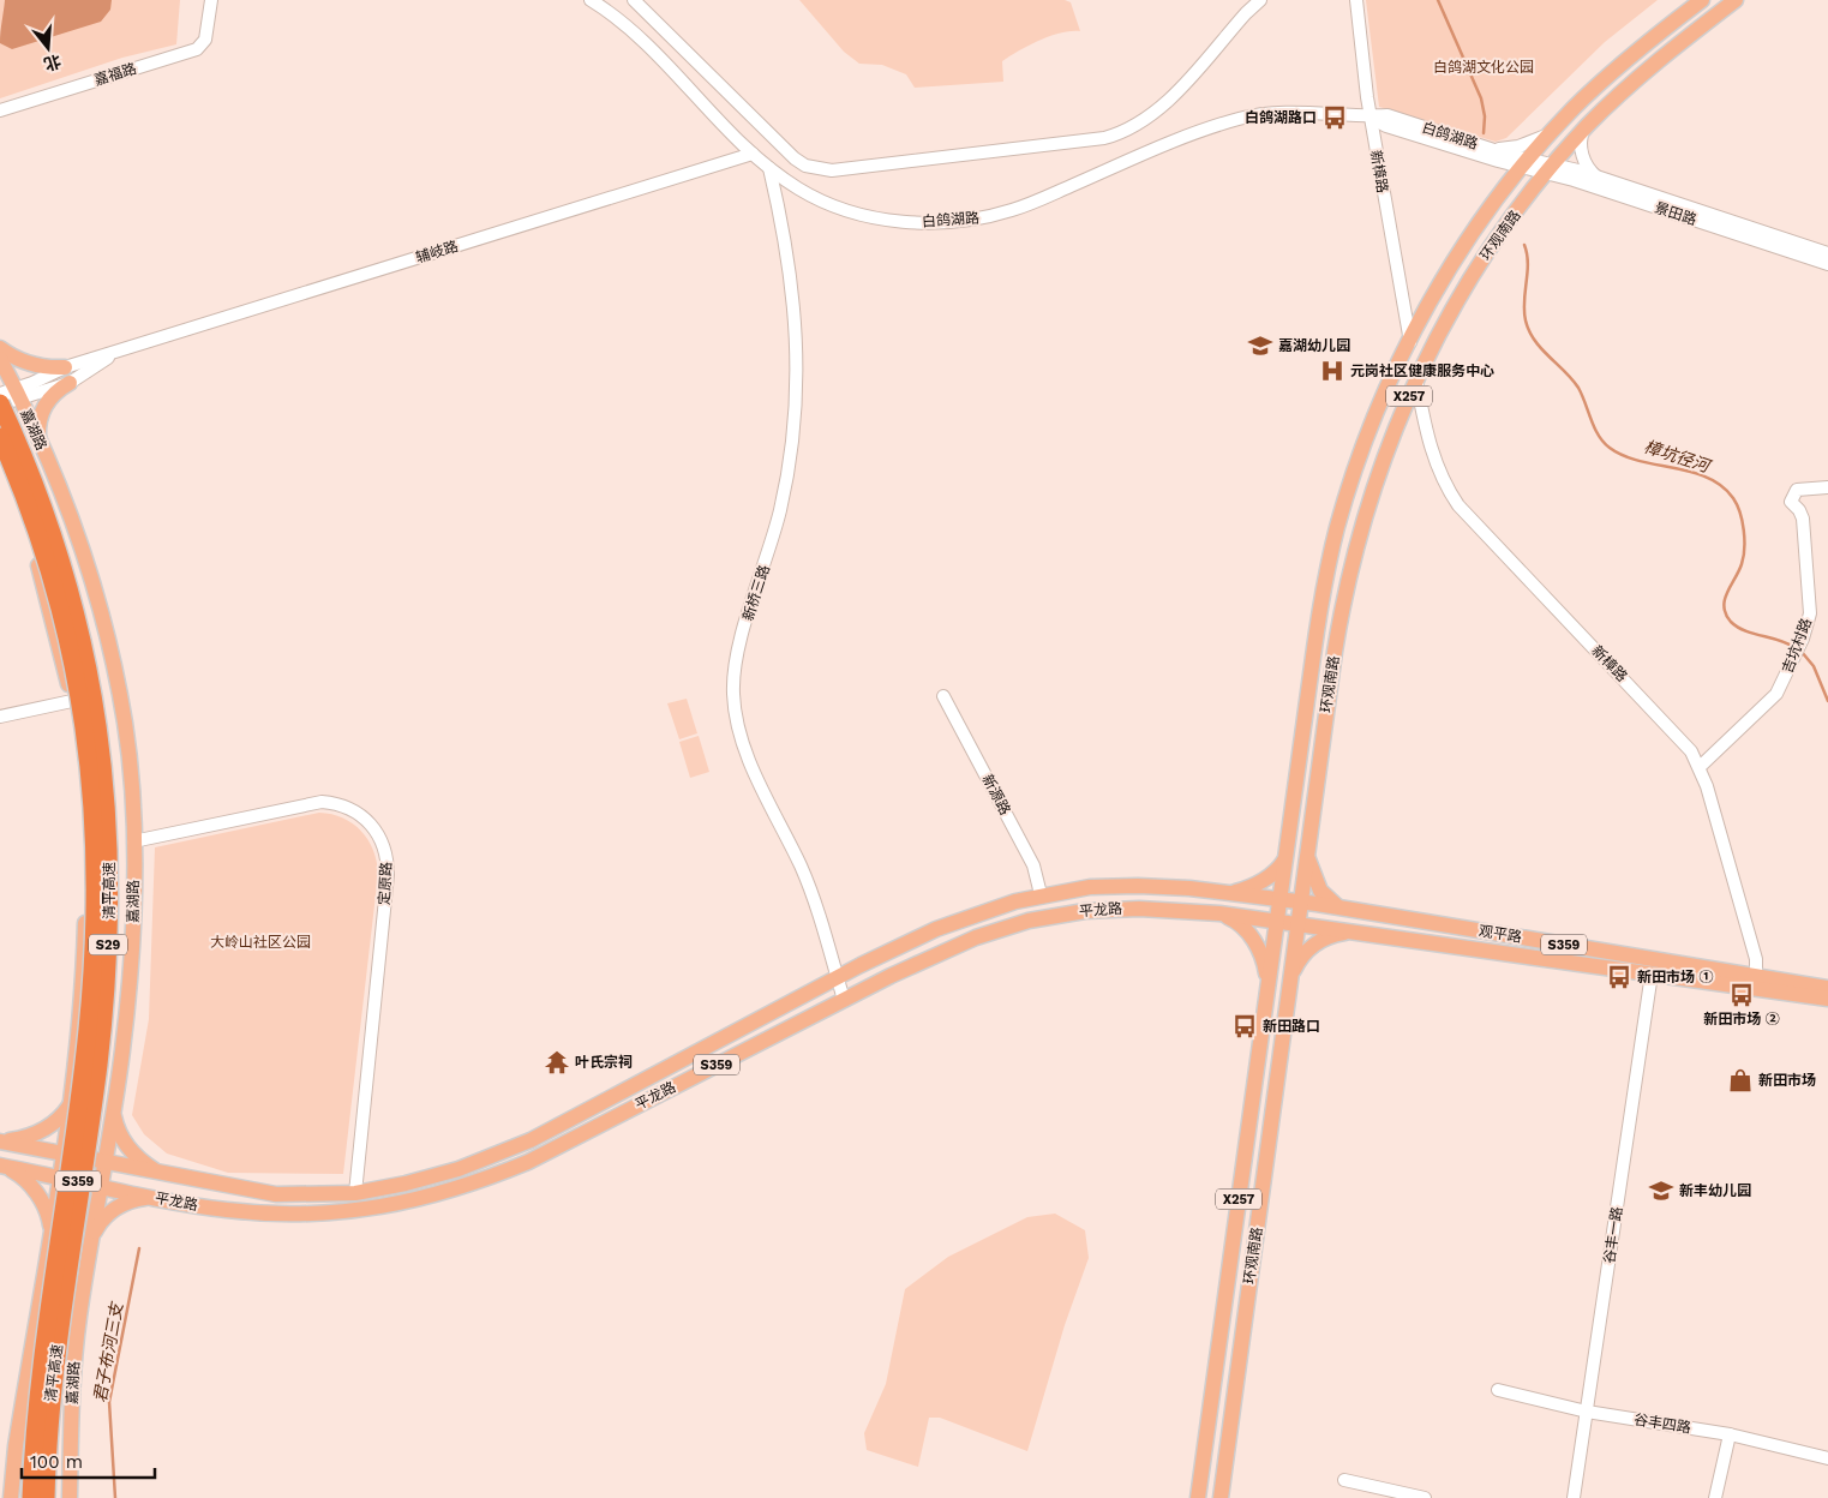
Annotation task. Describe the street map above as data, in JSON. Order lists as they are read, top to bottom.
{
  "streets": {
    "highway": ["清平高速", "S29"],
    "main road": [
      "环观南路",
      "X257",
      "嘉湖路",
      "平龙路",
      "观平路",
      "S359"
    ],
    "street": [
      "嘉福路",
      "白鸽湖路",
      "新樟路",
      "景田路",
      "辅岐路",
      "新桥三路",
      "吉坑村路",
      "新源路",
      "定原路",
      "谷丰一路",
      "谷丰四路"
    ]
  },
  "crossings": [
    ["白鸽湖路", "新樟路"],
    ["白鸽湖路", "景田路"],
    ["白鸽湖路", "环观南路"],
    ["白鸽湖路", "辅岐路"],
    ["白鸽湖路", "新桥三路"],
    ["新樟路", "环观南路"],
    ["新樟路", "吉坑村路"],
    ["新樟路", "观平路"],
    ["景田路", "环观南路"],
    ["环观南路", "平龙路"],
    ["环观南路", "观平路"],
    ["辅岐路", "嘉湖路"],
    ["嘉湖路", "定原路"],
    ["嘉湖路", "平龙路"],
    ["新桥三路", "平龙路"],
    ["新源路", "平龙路"],
    ["定原路", "平龙路"],
    ["平龙路", "观平路"],
    ["观平路", "谷丰一路"],
    ["谷丰一路", "谷丰四路"]
  ],
  "water": ["樟坑径河", "君子布河三支"],
  "parks": ["白鸽湖文化公园", "大岭山社区公园"],
  "places": {
    "bus stop": [
      "白鸽湖路口",
      "新田市场 ①",
      "新田市场 ②",
      "新田路口"
    ],
    "school or university": ["嘉湖幼儿园", "新丰幼儿园"],
    "hospital": ["元岗社区健康服务中心"],
    "temple": ["叶氏宗祠"],
    "shop": ["新田市场"]
  },
  "scale_bar": "100 m",
  "north": "bottom"
}
